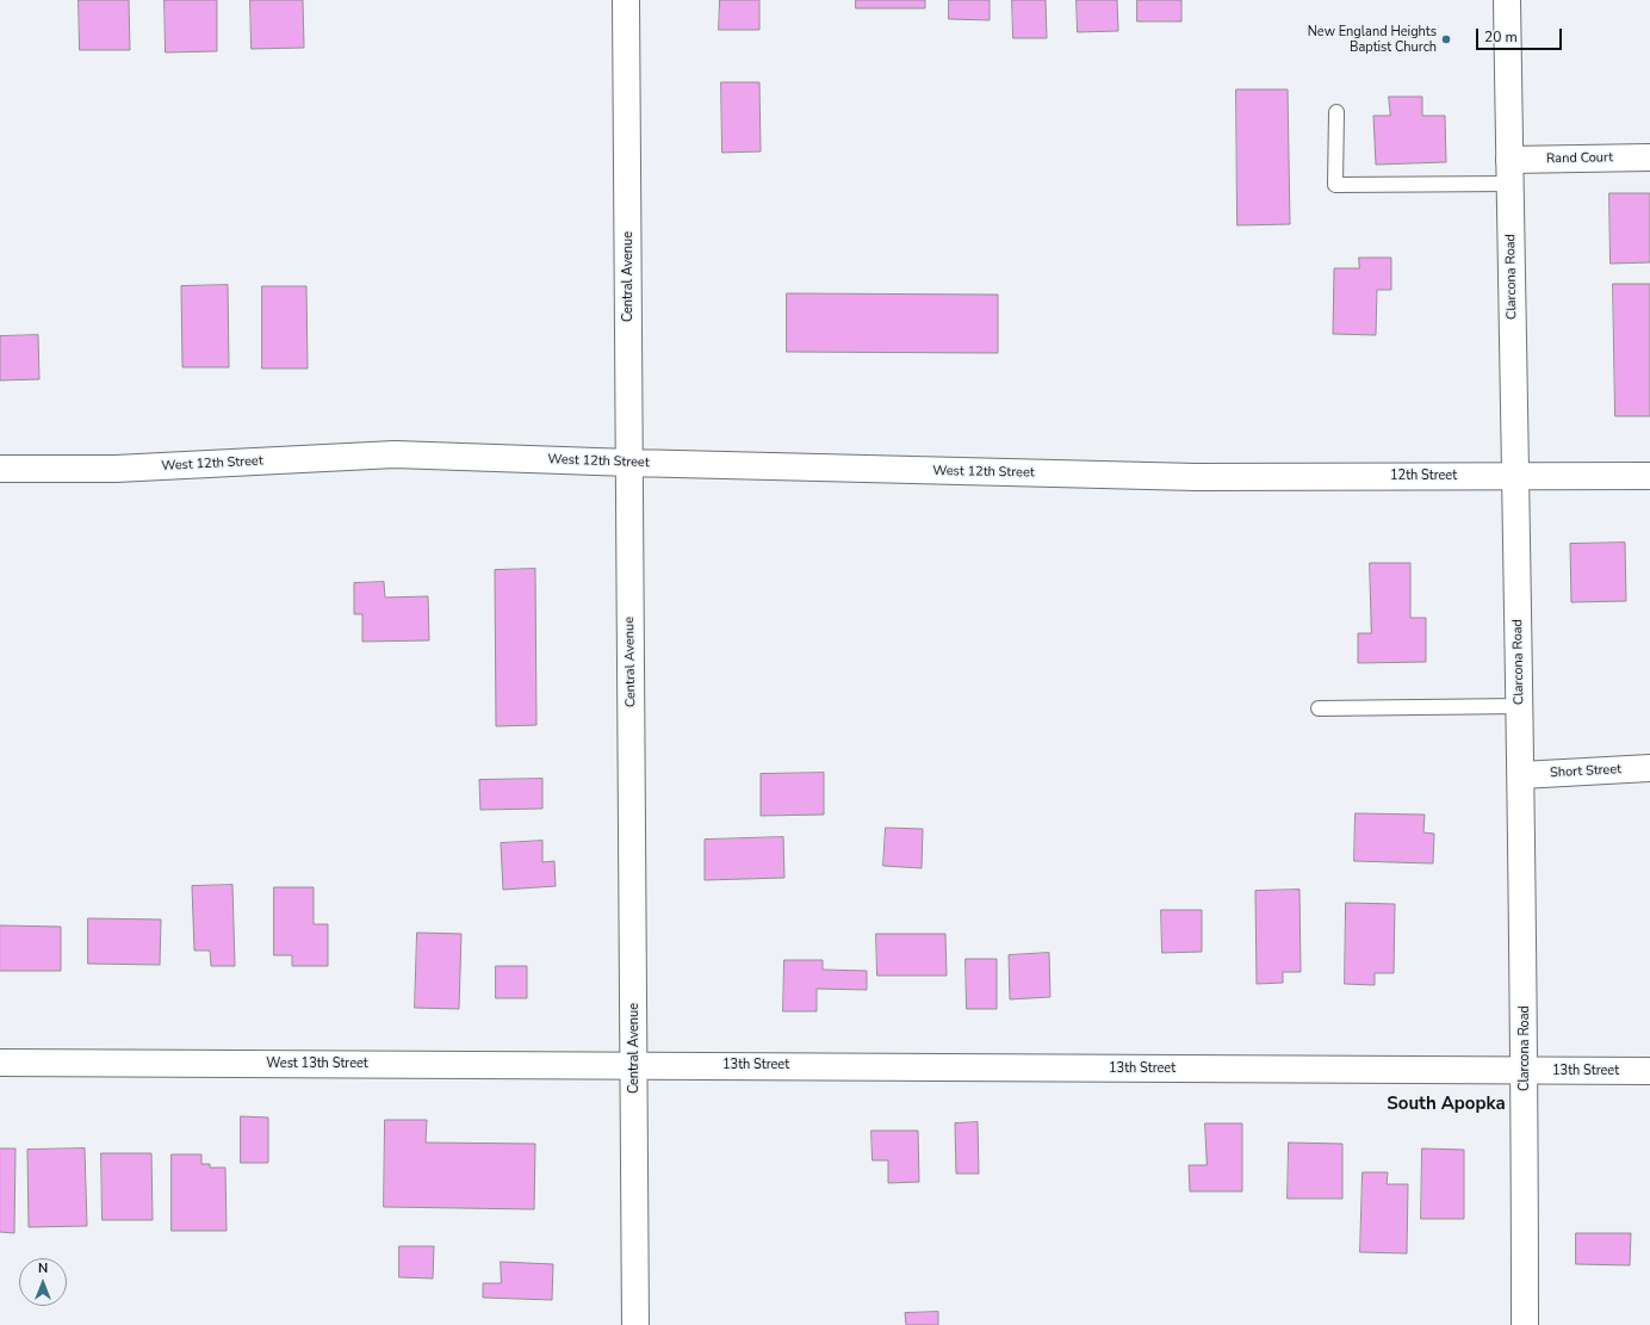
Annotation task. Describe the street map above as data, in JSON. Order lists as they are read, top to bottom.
{
  "streets": {
    "street": [
      "Rand Court",
      "Central Avenue",
      "Clarcona Road",
      "West 12th Street",
      "12th Street",
      "Short Street",
      "West 13th Street",
      "13th Street"
    ]
  },
  "crossings": [
    ["Rand Court", "Clarcona Road"],
    ["Central Avenue", "West 12th Street"],
    ["Central Avenue", "West 13th Street"],
    ["Central Avenue", "13th Street"],
    ["Clarcona Road", "12th Street"],
    ["Clarcona Road", "Short Street"],
    ["Clarcona Road", "13th Street"],
    ["West 12th Street", "12th Street"],
    ["West 13th Street", "13th Street"]
  ],
  "districts": ["South Apopka"],
  "places": ["New England Heights Baptist Church"],
  "scale_bar": "20 m",
  "north": "top"
}
